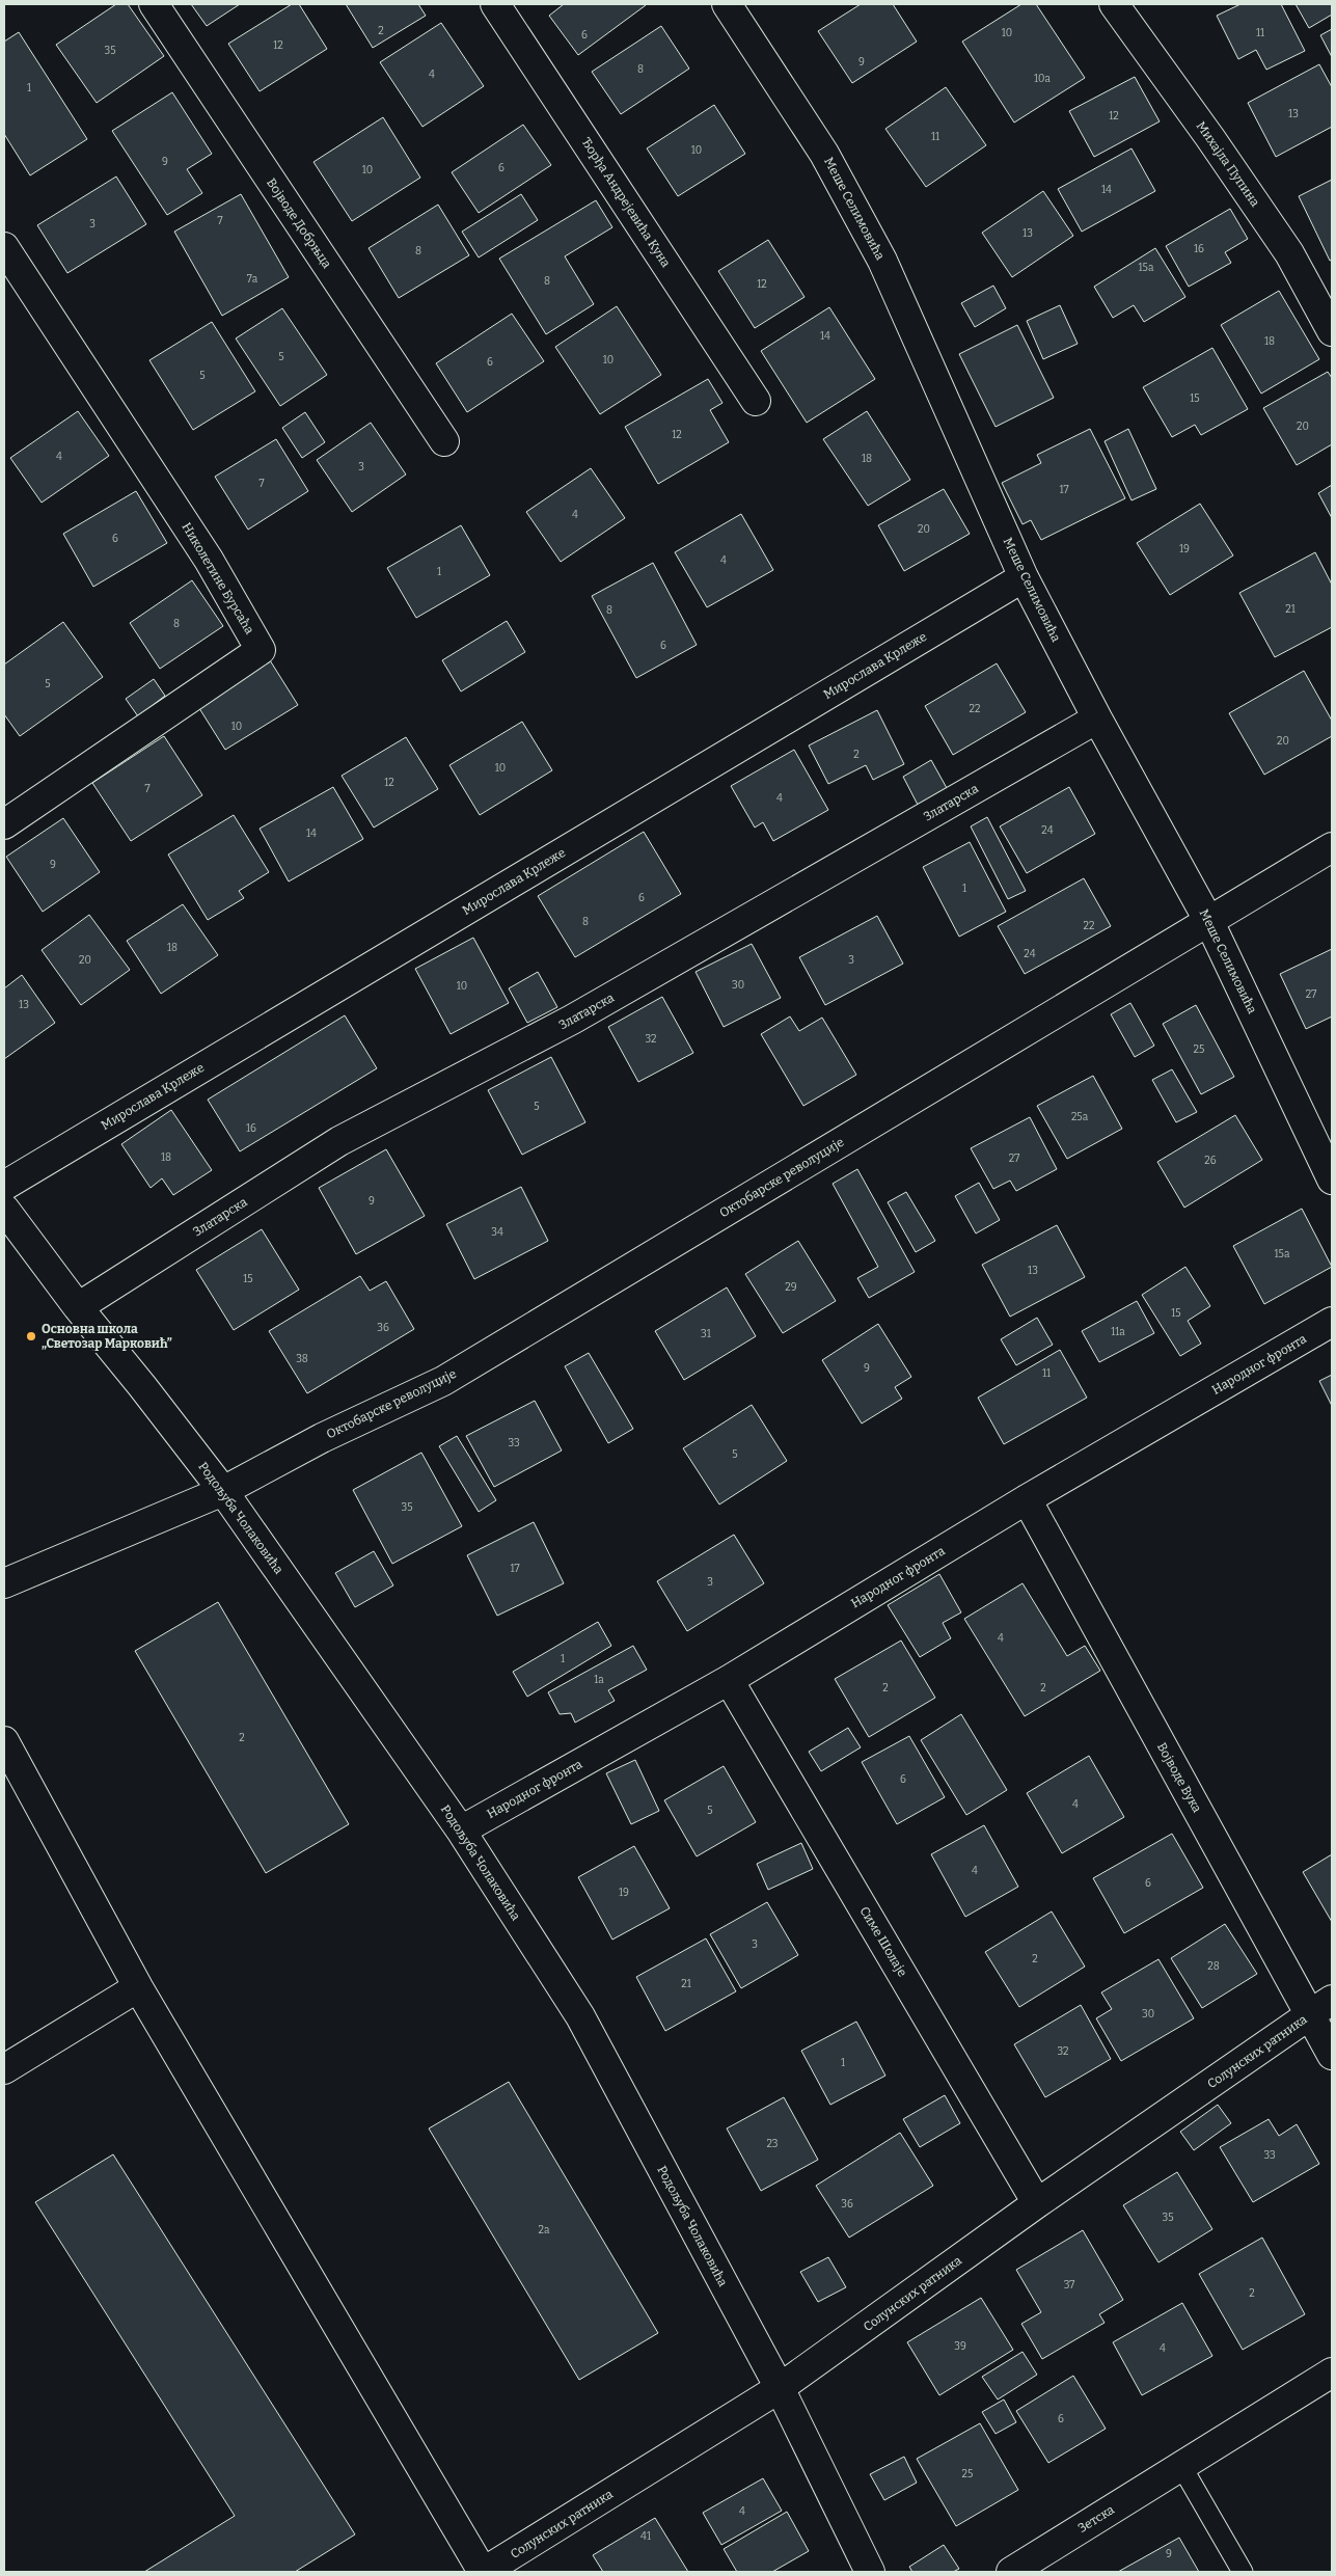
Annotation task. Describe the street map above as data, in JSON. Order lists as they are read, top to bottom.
{
  "streets": {
    "street": [
      "Михајла Пупина",
      "Ђорђа Андрејевића Куна",
      "Меше Селимовића",
      "Војводе Добрњца",
      "Николетине Бурсаћа",
      "Мирослава Крлеже",
      "Златарска",
      "Октобарске револуције",
      "Народног фронта",
      "Родољуба Чолаковића",
      "Војводе Вука",
      "Симе Шолаје",
      "Солунских ратника",
      "Зетска"
    ]
  },
  "crossings": [
    ["Меше Селимовића", "Мирослава Крлеже"],
    ["Меше Селимовића", "Златарска"],
    ["Меше Селимовића", "Октобарске револуције"],
    ["Златарска", "Родољуба Чолаковића"],
    ["Октобарске револуције", "Родољуба Чолаковића"],
    ["Народног фронта", "Родољуба Чолаковића"],
    ["Народног фронта", "Војводе Вука"],
    ["Народног фронта", "Симе Шолаје"],
    ["Родољуба Чолаковића", "Солунских ратника"],
    ["Војводе Вука", "Солунских ратника"],
    ["Симе Шолаје", "Солунских ратника"]
  ],
  "places": ["Основна школа „Светозар Марковић”"],
  "house_numbers": [
    "2",
    "10",
    "11",
    "6",
    "12",
    "35",
    "9",
    "8",
    "4",
    "10a",
    "1",
    "13",
    "12",
    "11",
    "10",
    "9",
    "6",
    "10",
    "14",
    "7",
    "3",
    "13",
    "16",
    "8",
    "15a",
    "7a",
    "8",
    "12",
    "14",
    "18",
    "5",
    "10",
    "6",
    "5",
    "15",
    "20",
    "12",
    "4",
    "18",
    "3",
    "7",
    "17",
    "4",
    "20",
    "6",
    "19",
    "4",
    "1",
    "21",
    "8",
    "8",
    "6",
    "5",
    "22",
    "10",
    "20",
    "2",
    "10",
    "12",
    "7",
    "4",
    "24",
    "14",
    "9",
    "1",
    "6",
    "8",
    "22",
    "18",
    "24",
    "20",
    "3",
    "30",
    "10",
    "27",
    "13",
    "32",
    "25",
    "5",
    "25a",
    "16",
    "18",
    "27",
    "26",
    "9",
    "34",
    "15a",
    "13",
    "15",
    "29",
    "15",
    "36",
    "11a",
    "31",
    "38",
    "9",
    "11",
    "33",
    "5",
    "35",
    "17",
    "3",
    "4",
    "1",
    "1a",
    "2",
    "2",
    "2",
    "6",
    "4",
    "5",
    "4",
    "6",
    "19",
    "3",
    "2",
    "28",
    "21",
    "30",
    "32",
    "1",
    "23",
    "33",
    "36",
    "35",
    "2a",
    "37",
    "2",
    "39",
    "4",
    "6",
    "25",
    "4",
    "41",
    "9"
  ]
}
